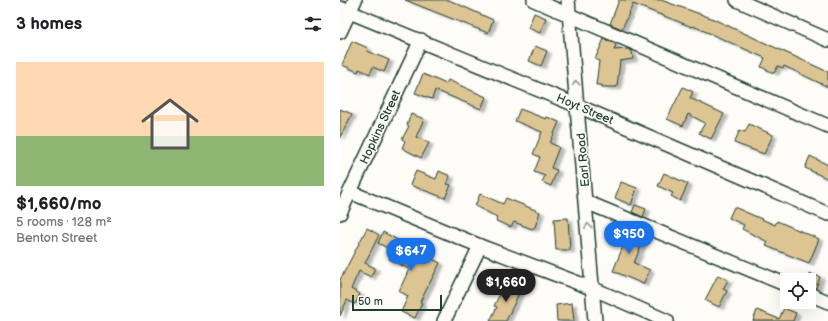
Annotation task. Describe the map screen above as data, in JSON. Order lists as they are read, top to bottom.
{
  "streets": {
    "street": ["Hoyt Street", "Hopkins Street", "Earl Road"]
  },
  "crossings": [
    ["Hoyt Street", "Hopkins Street"],
    ["Hoyt Street", "Earl Road"]
  ],
  "one_way": ["Earl Road"],
  "scale_bar": "50 m",
  "page": {
    "heading": "3 homes",
    "list": [
      {
        "name": "$1,660/mo",
        "note": "5 rooms · 128 m² · Benton Street"
      }
    ],
    "price": ["$950", "$647", "$1,660"],
    "scale": "50 m"
  }
}
